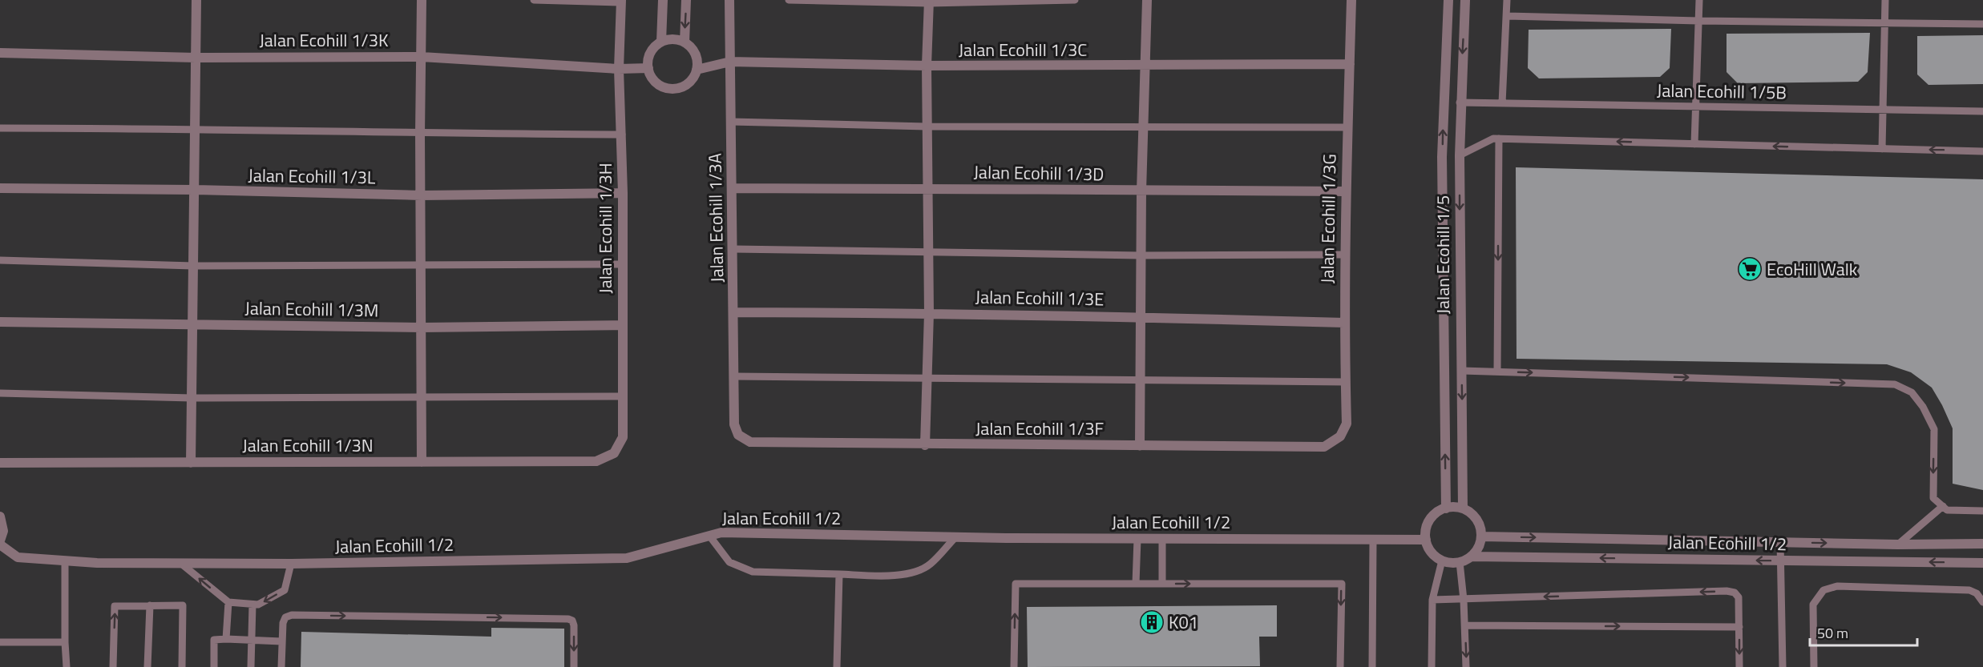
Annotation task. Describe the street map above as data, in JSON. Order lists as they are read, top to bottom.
{
  "streets": {
    "street": [
      "Jalan Ecohill 1/3K",
      "Jalan Ecohill 1/3C",
      "Jalan Ecohill 1/3D",
      "Jalan Ecohill 1/3L",
      "Jalan Ecohill 1/3A",
      "Jalan Ecohill 1/3G",
      "Jalan Ecohill 1/3H",
      "Jalan Ecohill 1/5",
      "Jalan Ecohill 1/3E",
      "Jalan Ecohill 1/3M",
      "Jalan Ecohill 1/3F",
      "Jalan Ecohill 1/3N",
      "Jalan Ecohill 1/2"
    ],
    "lane": ["Jalan Ecohill 1/5B"]
  },
  "crossings": [
    ["Jalan Ecohill 1/3K", "Jalan Ecohill 1/3C"],
    ["Jalan Ecohill 1/3K", "Jalan Ecohill 1/3H"],
    ["Jalan Ecohill 1/3C", "Jalan Ecohill 1/3A"],
    ["Jalan Ecohill 1/3C", "Jalan Ecohill 1/3G"],
    ["Jalan Ecohill 1/5B", "Jalan Ecohill 1/5"],
    ["Jalan Ecohill 1/3D", "Jalan Ecohill 1/3A"],
    ["Jalan Ecohill 1/3D", "Jalan Ecohill 1/3G"],
    ["Jalan Ecohill 1/3L", "Jalan Ecohill 1/3H"],
    ["Jalan Ecohill 1/3A", "Jalan Ecohill 1/3E"],
    ["Jalan Ecohill 1/3A", "Jalan Ecohill 1/3F"],
    ["Jalan Ecohill 1/3G", "Jalan Ecohill 1/3E"],
    ["Jalan Ecohill 1/3G", "Jalan Ecohill 1/3F"],
    ["Jalan Ecohill 1/3H", "Jalan Ecohill 1/3M"],
    ["Jalan Ecohill 1/3H", "Jalan Ecohill 1/3N"],
    ["Jalan Ecohill 1/5", "Jalan Ecohill 1/2"]
  ],
  "places": {
    "supermarket": ["EcoHill Walk"],
    "building": ["K01"]
  },
  "scale_bar": "50 m"
}
